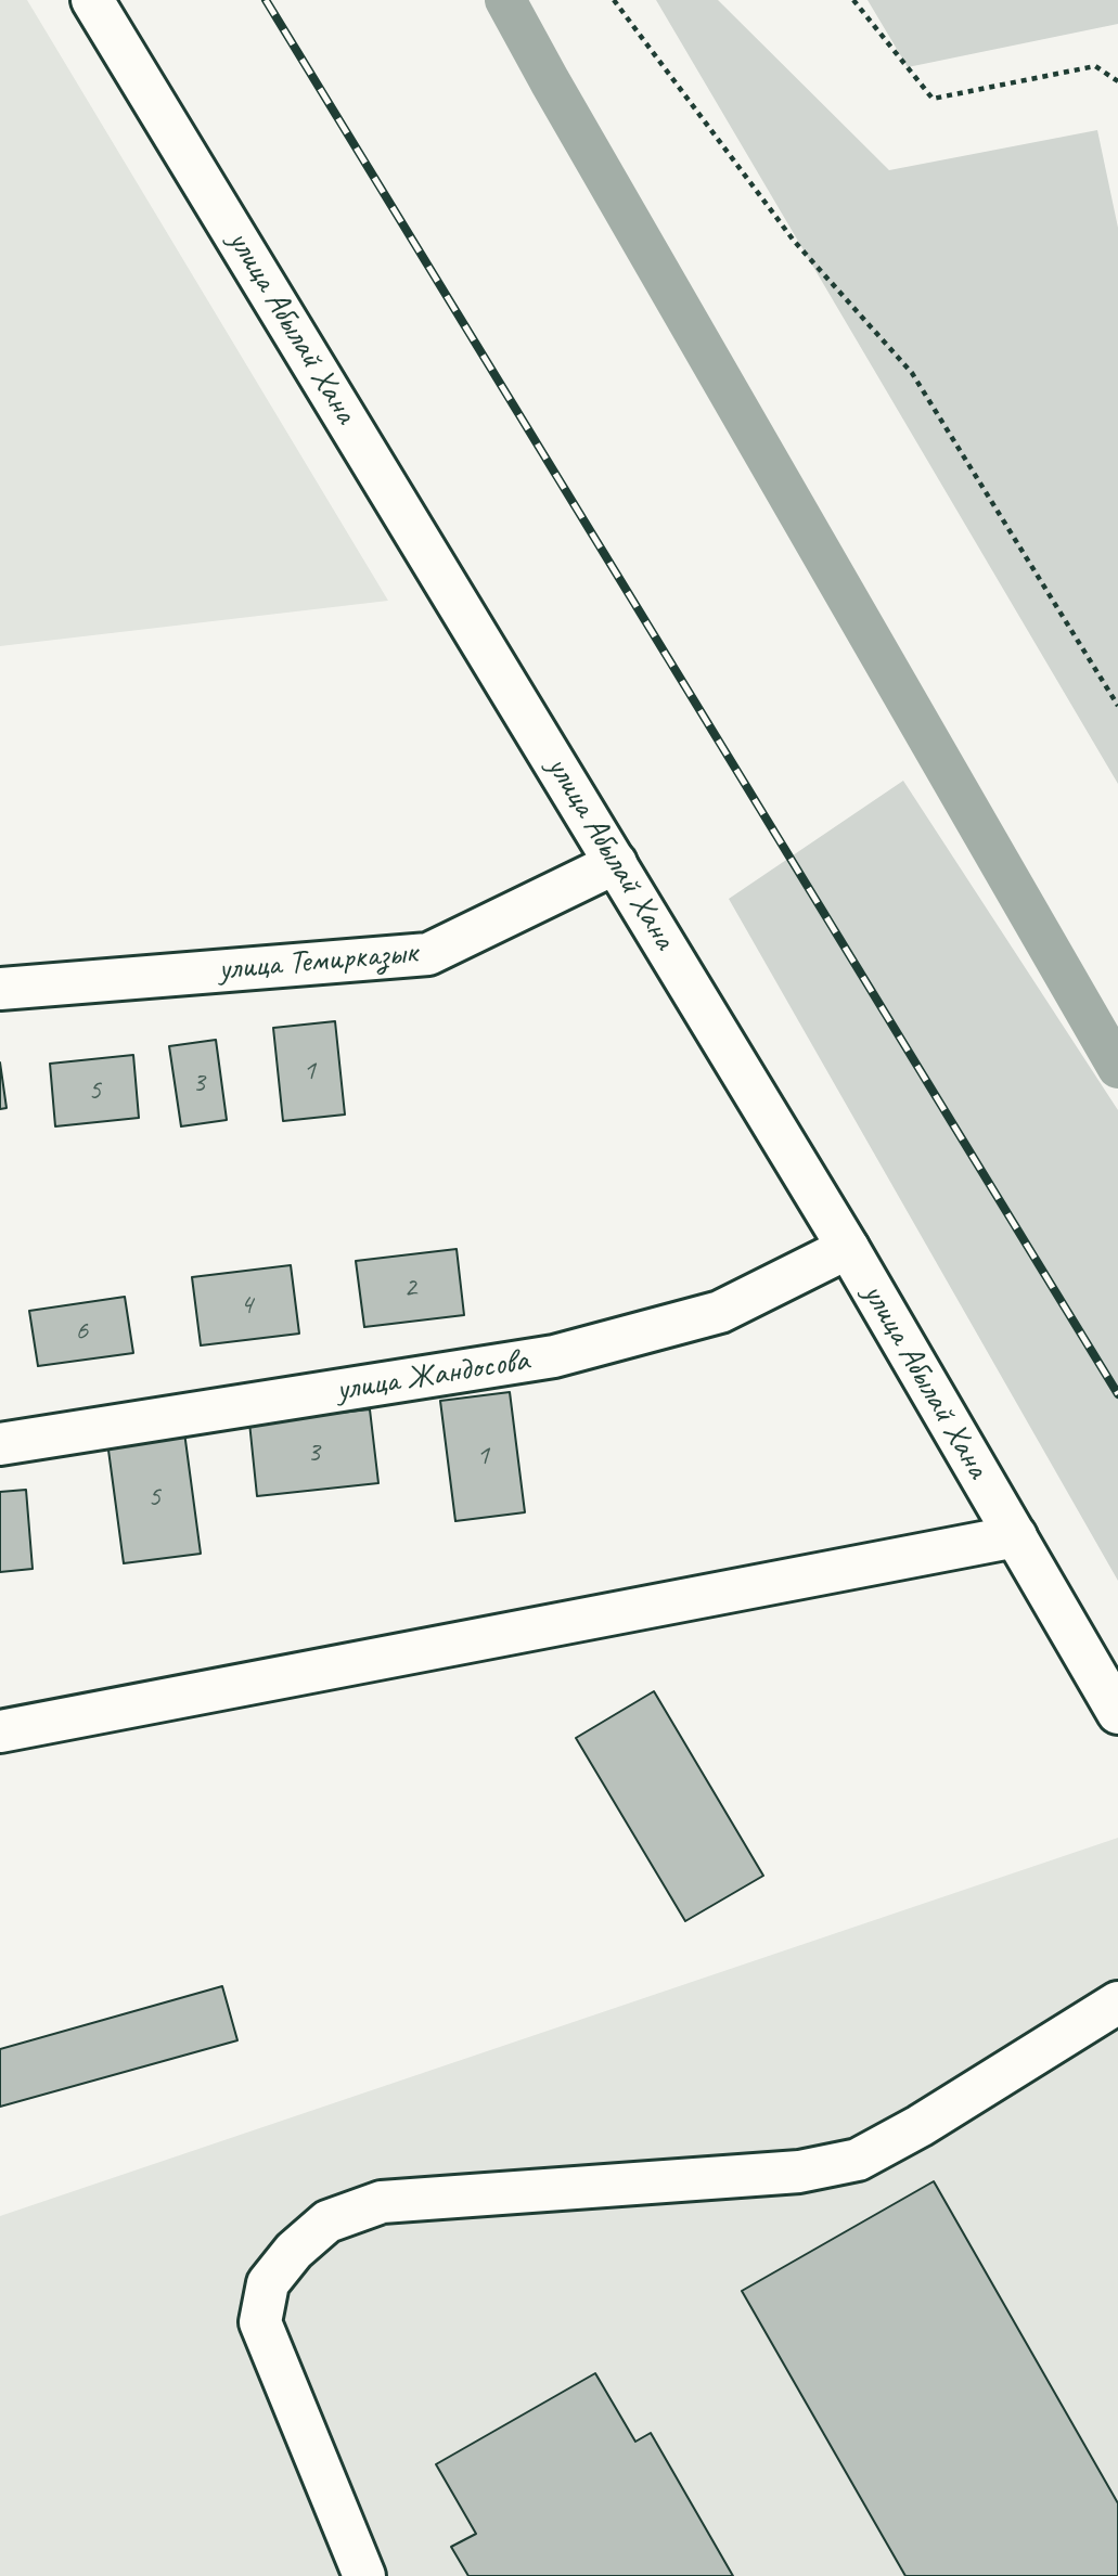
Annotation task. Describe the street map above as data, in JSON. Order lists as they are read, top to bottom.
{
  "streets": {
    "main road": ["улица Абылай Хана", "улица Темирказык", "улица Жандосова"]
  },
  "crossings": [
    ["улица Абылай Хана", "улица Темирказык"],
    ["улица Абылай Хана", "улица Жандосова"]
  ],
  "house_numbers": [
    "1",
    "3",
    "5",
    "2",
    "4",
    "6",
    "3",
    "1",
    "5"
  ]
}
